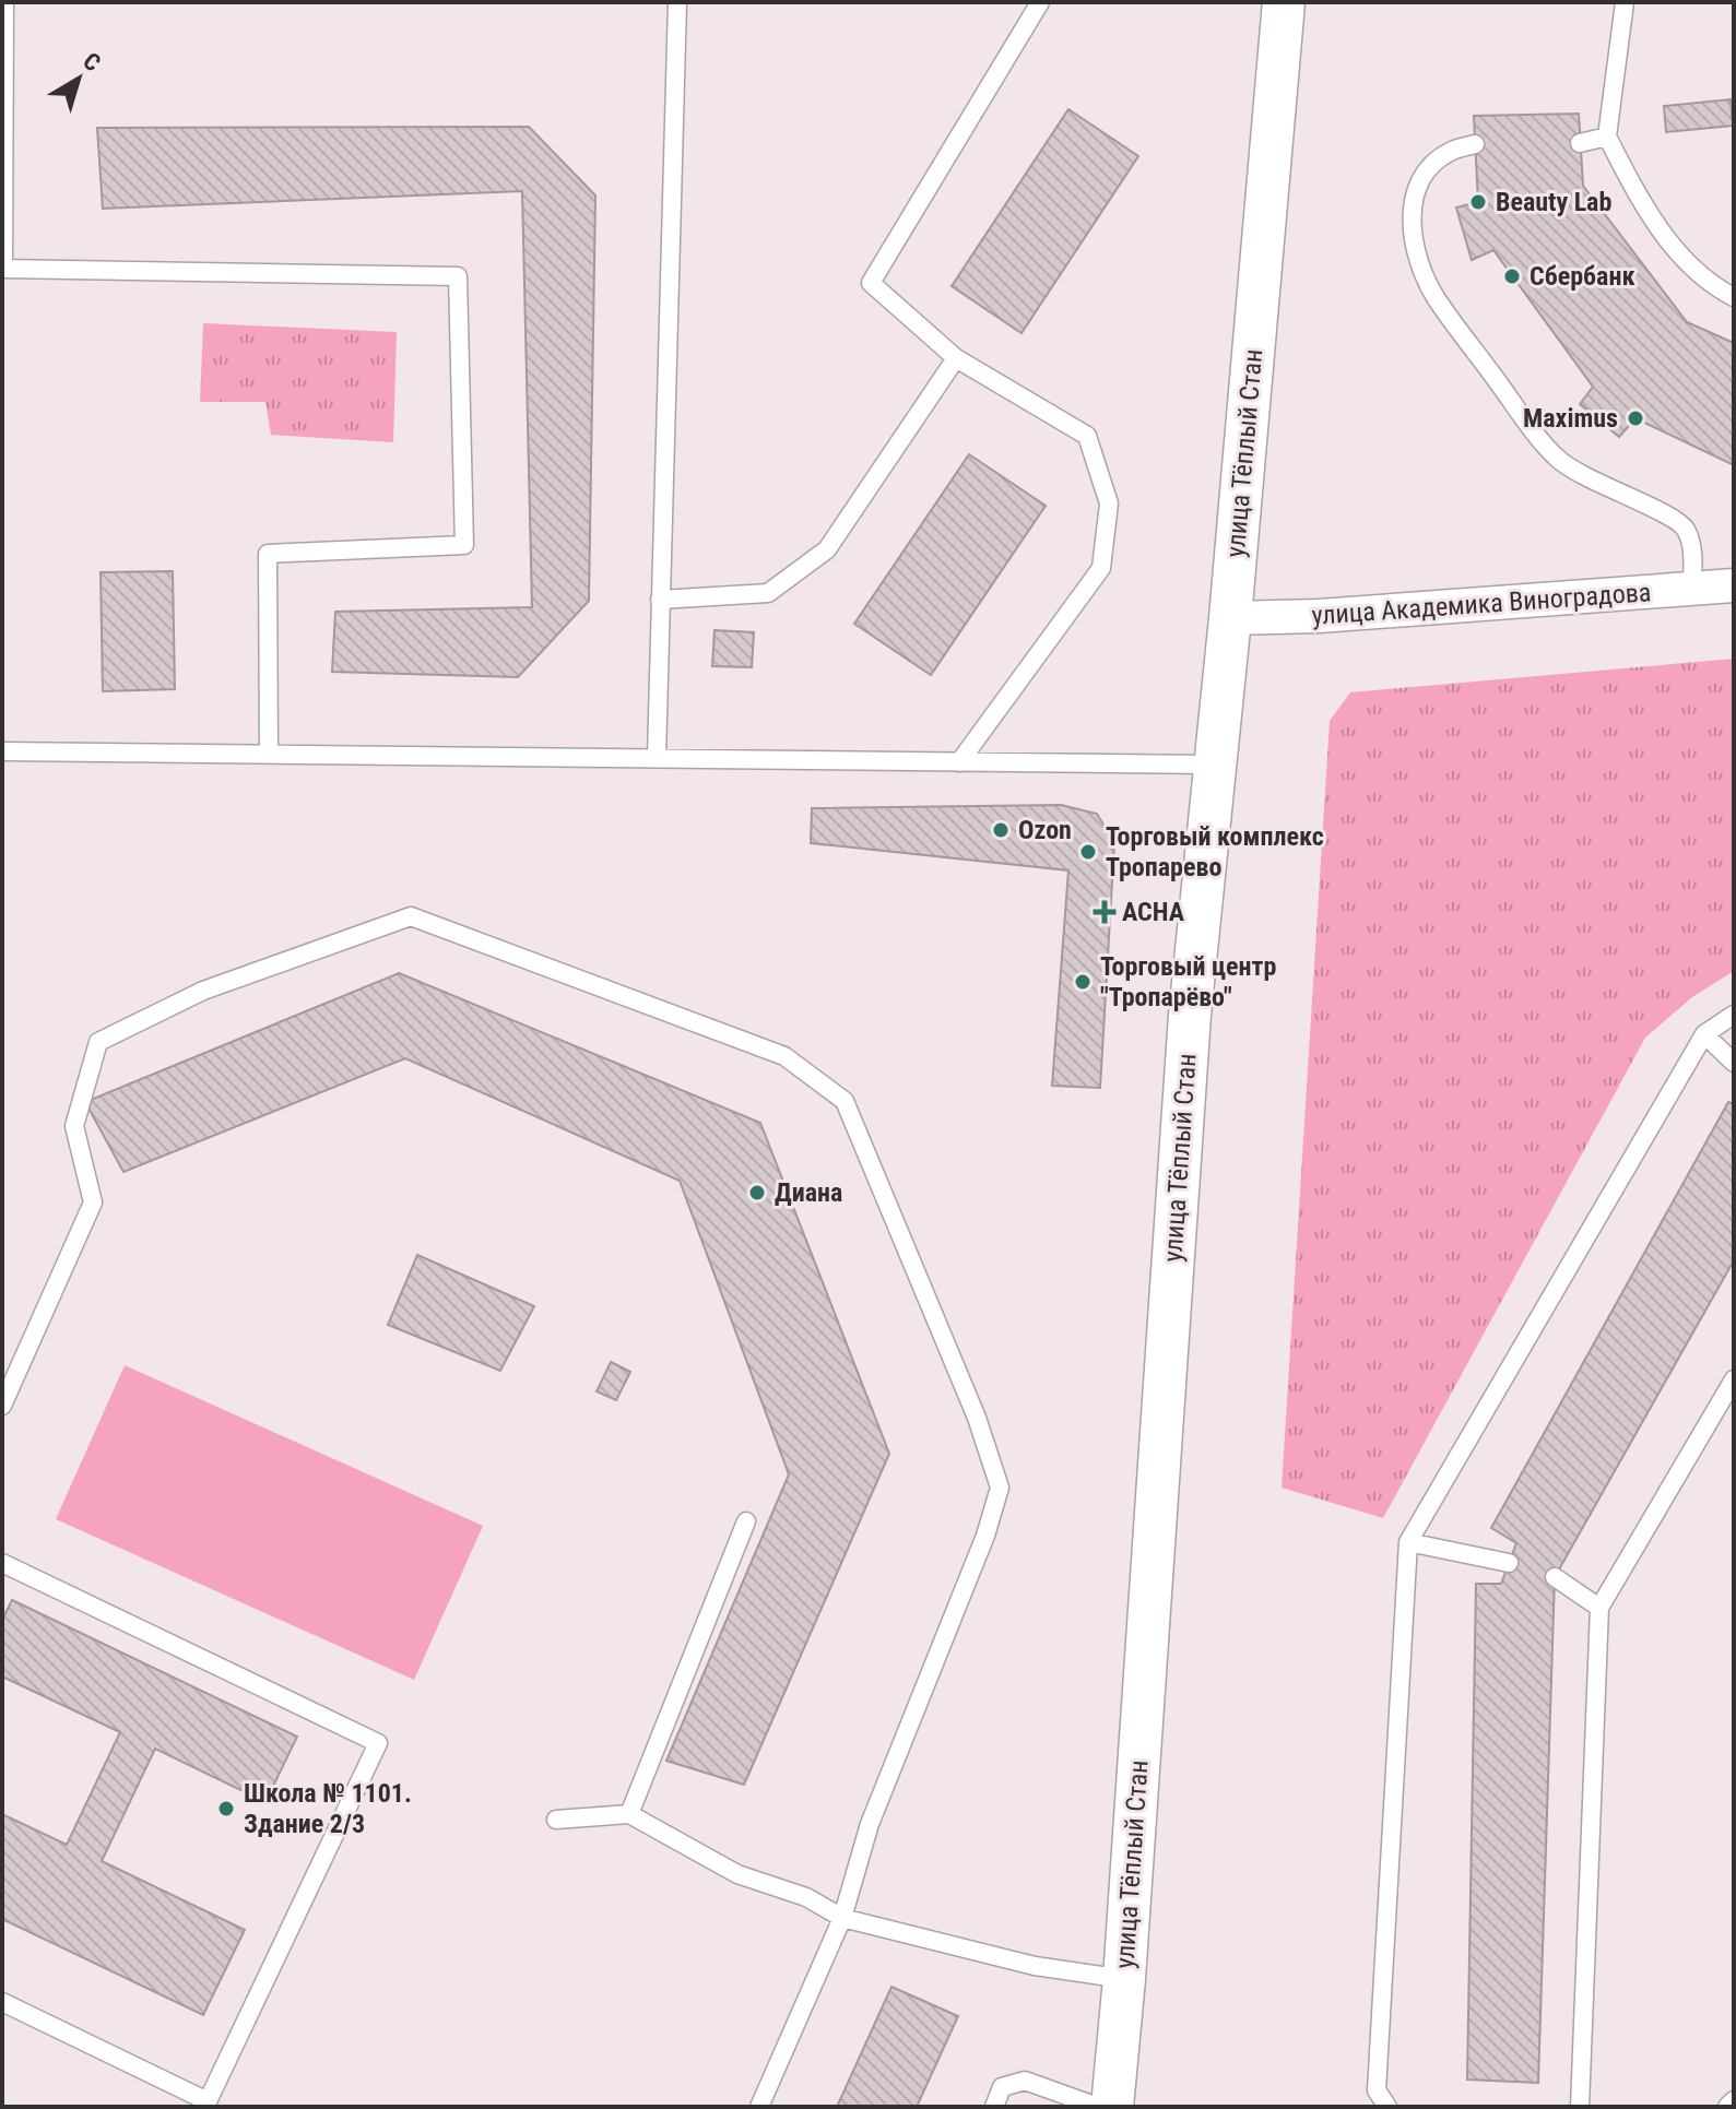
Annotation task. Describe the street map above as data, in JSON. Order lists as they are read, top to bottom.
{
  "streets": {
    "street": ["улица Тёплый Стан", "улица Академика Виноградова"]
  },
  "crossings": [
    ["улица Тёплый Стан", "улица Академика Виноградова"]
  ],
  "places": {
    "other": [
      "Beauty Lab",
      "Сбербанк",
      "Maximus",
      "Ozon",
      "Торговый комплекс Тропарево",
      "Торговый центр \"Тропарёво\"",
      "Диана",
      "Школа № 1101. Здание 2/3"
    ],
    "health": ["АСНА"]
  },
  "north": "top right"
}
